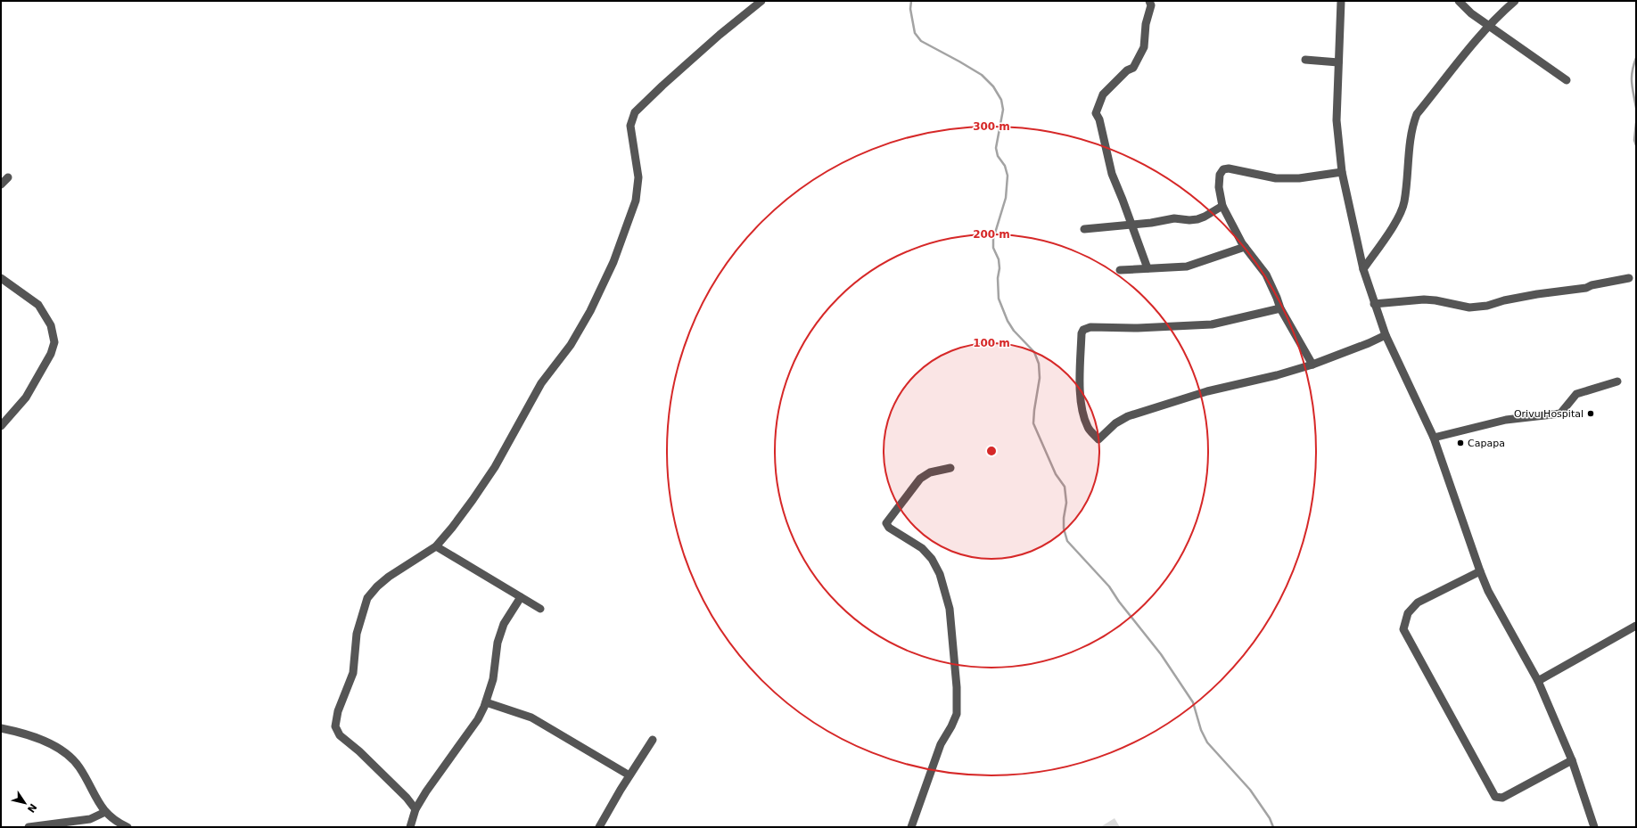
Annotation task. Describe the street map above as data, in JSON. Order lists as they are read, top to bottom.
{
  "places": ["Orivu Hospital", "Capapa"],
  "north": "bottom right",
  "rings": ["300 m", "200 m", "100 m"]
}
